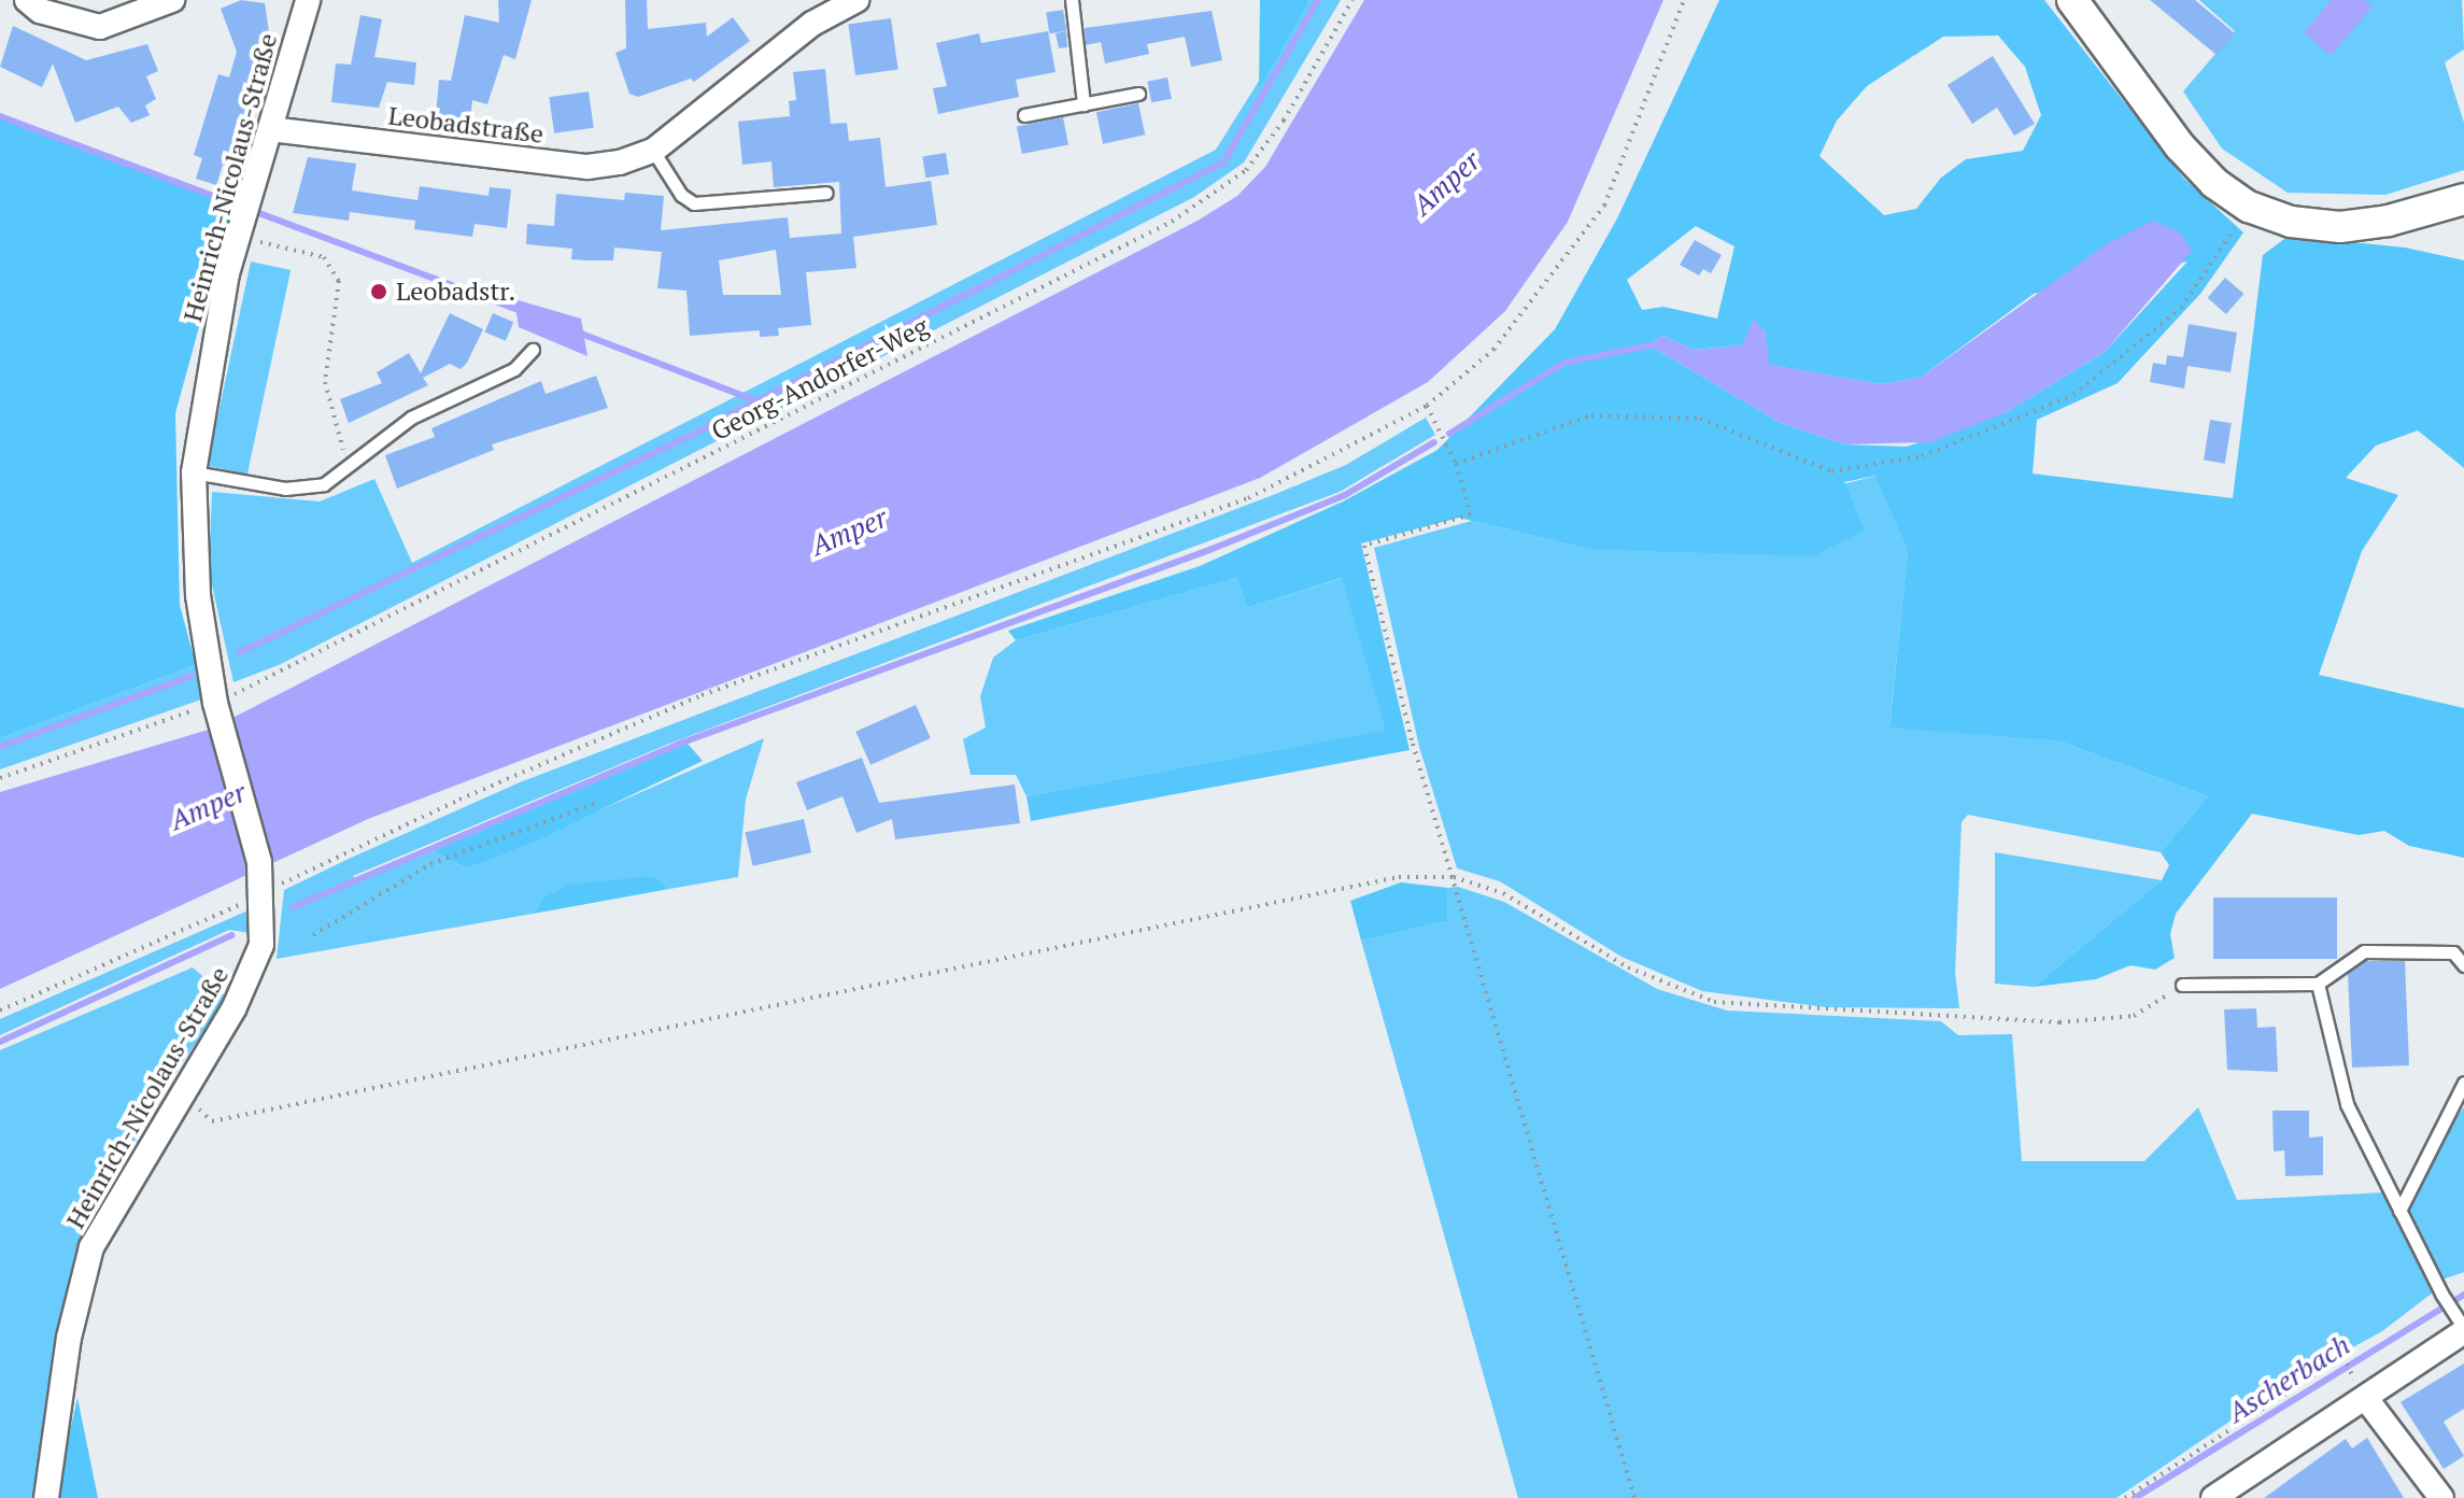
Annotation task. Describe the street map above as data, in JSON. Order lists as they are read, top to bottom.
{
  "streets": {
    "street": ["Leobadstraße", "Heinrich-Nicolaus-Straße"],
    "path": ["Georg-Andorfer-Weg"]
  },
  "crossings": [
    ["Leobadstraße", "Heinrich-Nicolaus-Straße"],
    ["Heinrich-Nicolaus-Straße", "Georg-Andorfer-Weg"]
  ],
  "water": ["Amper", "Ascherbach"],
  "places": ["Leobadstr."]
}
